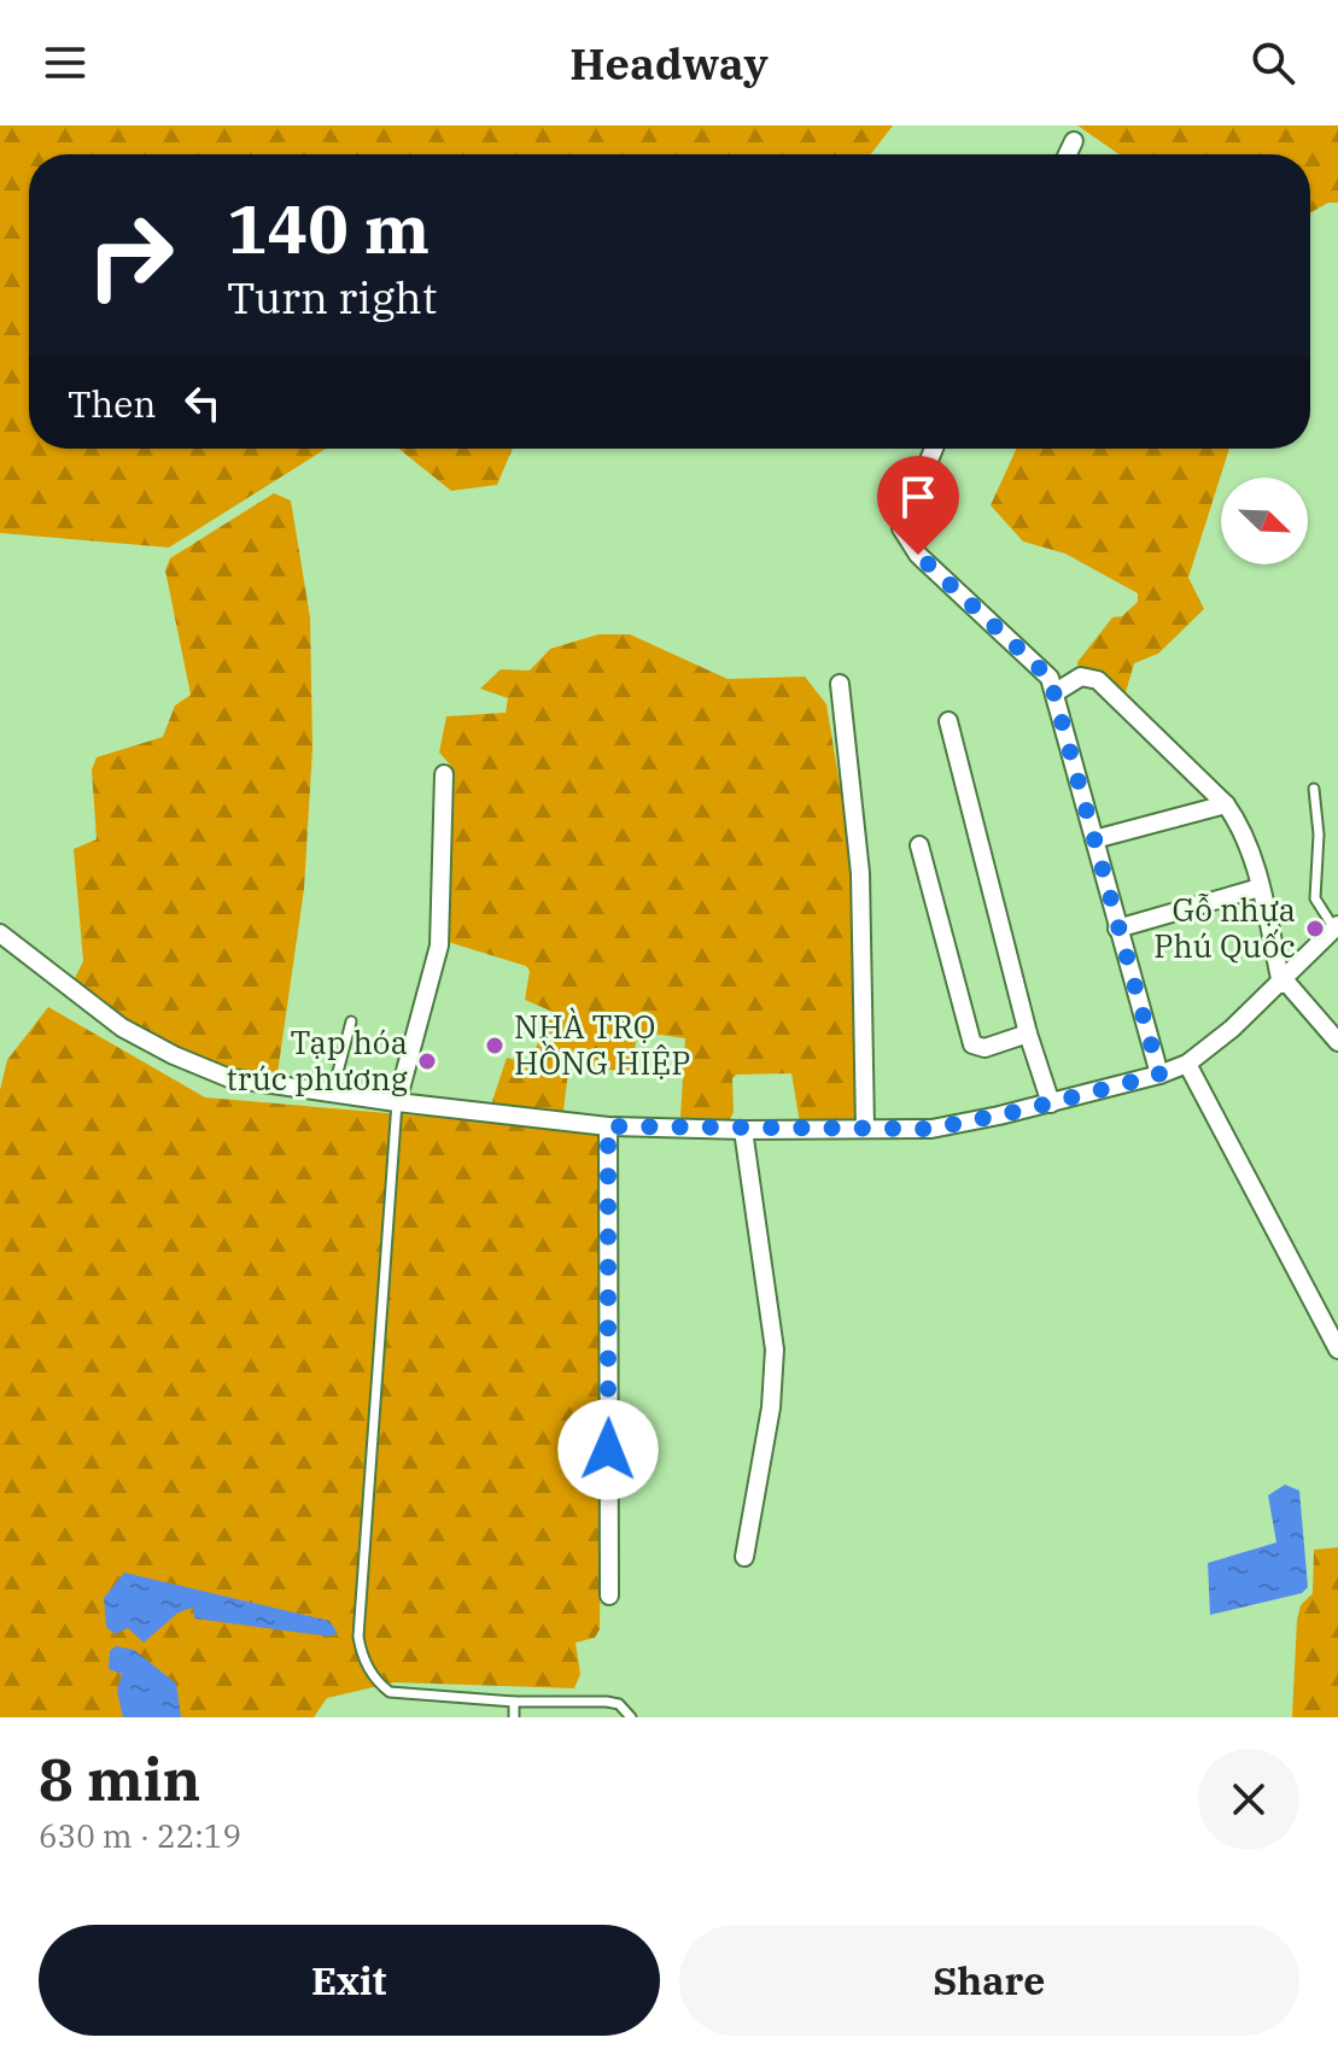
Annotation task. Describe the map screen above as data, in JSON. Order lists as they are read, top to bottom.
{
  "places": ["Gỗ nhựa Phú Quốc", "NHÀ TRỌ HỒNG HIỆP", "Tạp hóa trúc phương"],
  "north": "bottom right",
  "page": {
    "header": "Headway",
    "turn": ["140 m", "Turn right"],
    "then": "Then",
    "heading": ["8 min", "630 m · 22:19"],
    "buttons": ["Exit", "Share"]
  }
}
